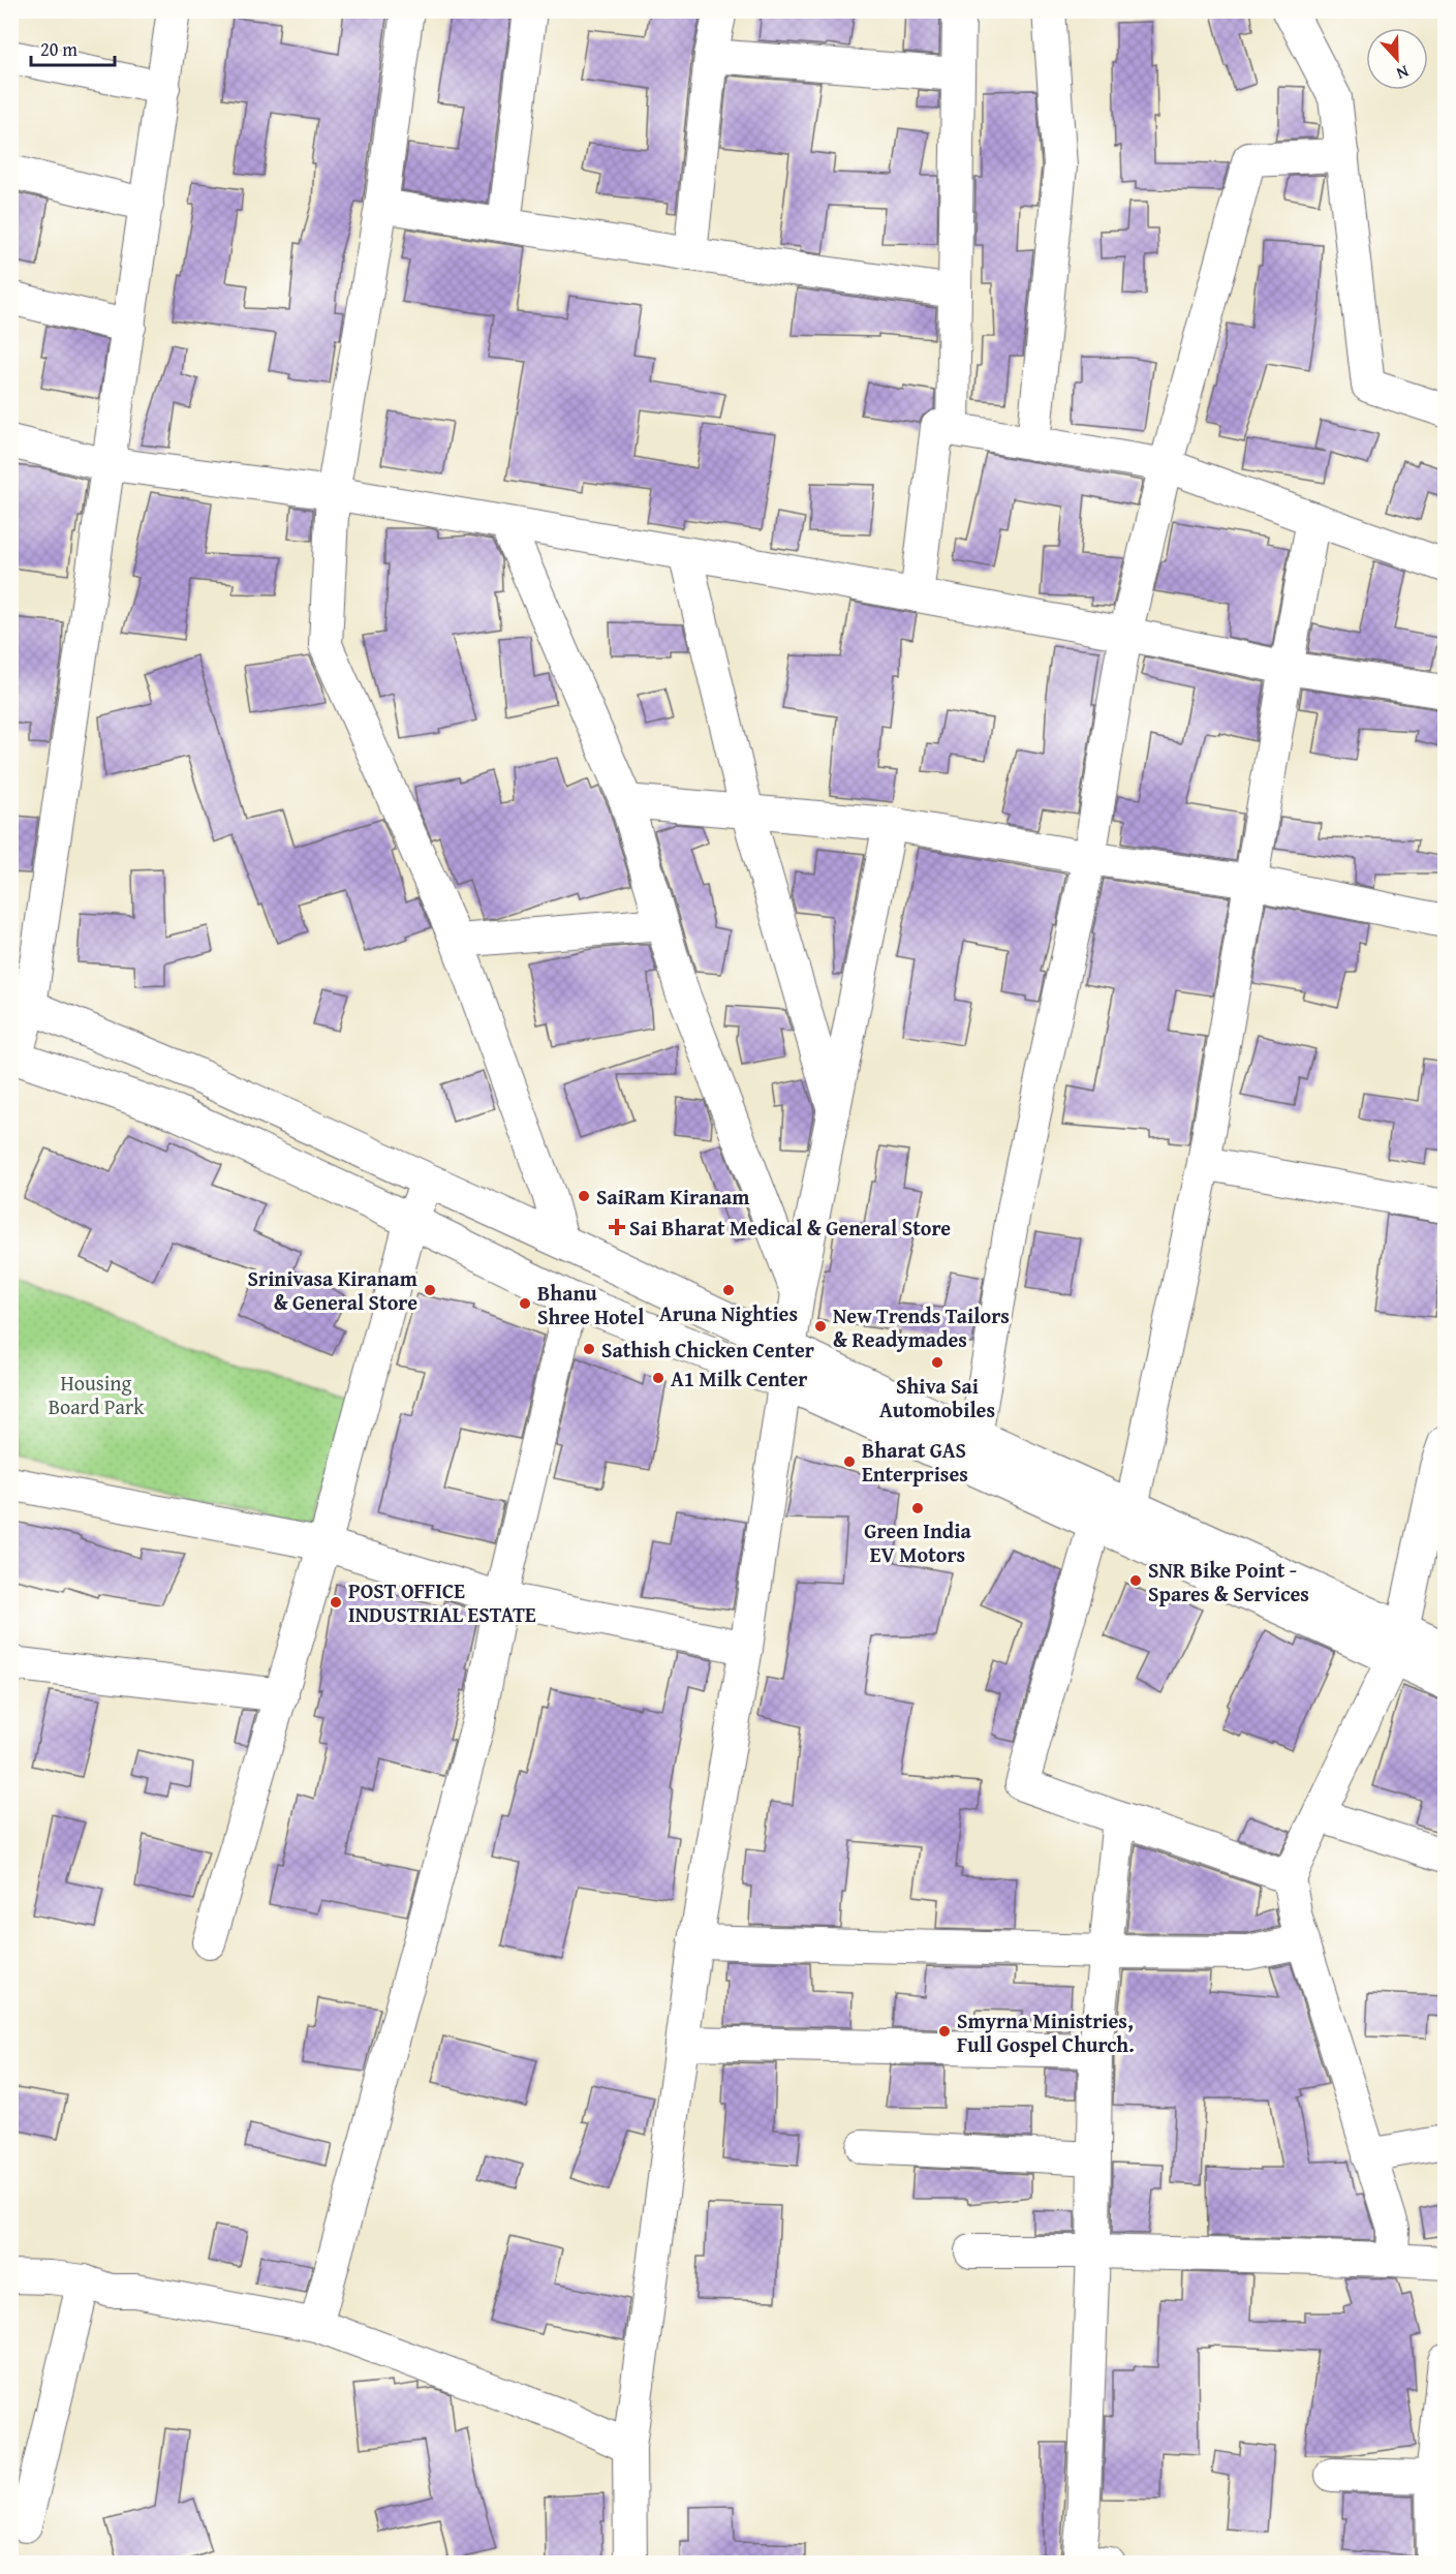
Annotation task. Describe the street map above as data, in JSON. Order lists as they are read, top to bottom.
{
  "parks": ["Housing Board Park"],
  "places": {
    "other": [
      "SaiRam Kiranam",
      "Srinivasa Kiranam & General Store",
      "Aruna Nighties",
      "Bhanu Shree Hotel",
      "New Trends Tailors & Readymades",
      "Sathish Chicken Center",
      "Shiva Sai Automobiles",
      "A1 Milk Center",
      "Bharat GAS Enterprises",
      "Green India EV Motors",
      "SNR Bike Point - Spares & Services",
      "POST OFFICE INDUSTRIAL ESTATE",
      "Smyrna Ministries, Full Gospel Church."
    ],
    "health": ["Sai Bharat Medical & General Store"]
  },
  "scale_bar": "20 m",
  "north": "bottom"
}
